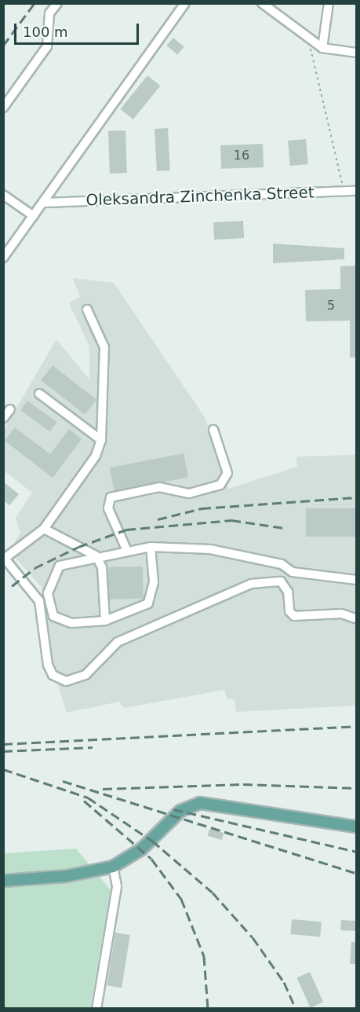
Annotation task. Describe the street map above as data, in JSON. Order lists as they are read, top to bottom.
{
  "streets": {
    "street": ["Oleksandra Zinchenka Street"]
  },
  "house_numbers": ["16", "5"],
  "scale_bar": "100 m"
}
